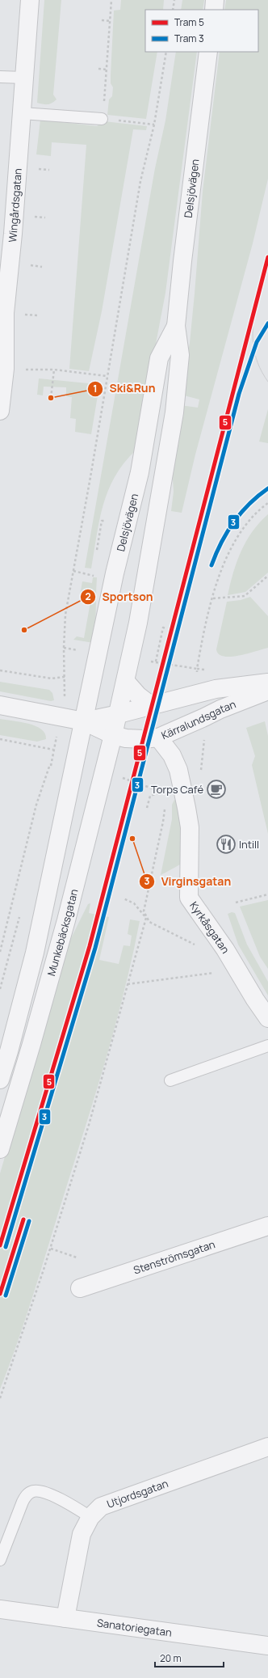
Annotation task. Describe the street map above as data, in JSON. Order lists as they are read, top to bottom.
{
  "streets": {
    "street": [
      "Delsjövägen",
      "Wingårdsgatan",
      "Kärralundsgatan",
      "Kyrkåsgatan",
      "Munkebäcksgatan",
      "Stenströmsgatan",
      "Utjordsgatan",
      "Sanatoriegatan"
    ]
  },
  "crossings": [
    ["Delsjövägen", "Kärralundsgatan"],
    ["Delsjövägen", "Munkebäcksgatan"],
    ["Kärralundsgatan", "Kyrkåsgatan"],
    ["Kärralundsgatan", "Munkebäcksgatan"],
    ["Utjordsgatan", "Sanatoriegatan"]
  ],
  "places": {
    "other": ["Ski&Run", "Sportson", "Virginsgatan"],
    "cafe": ["Torps Café"],
    "restaurant": ["Intill"]
  },
  "lines": ["tram line 5", "tram line 3"],
  "legend": ["Tram 5", "Tram 3"],
  "scale_bar": "20 m"
}
